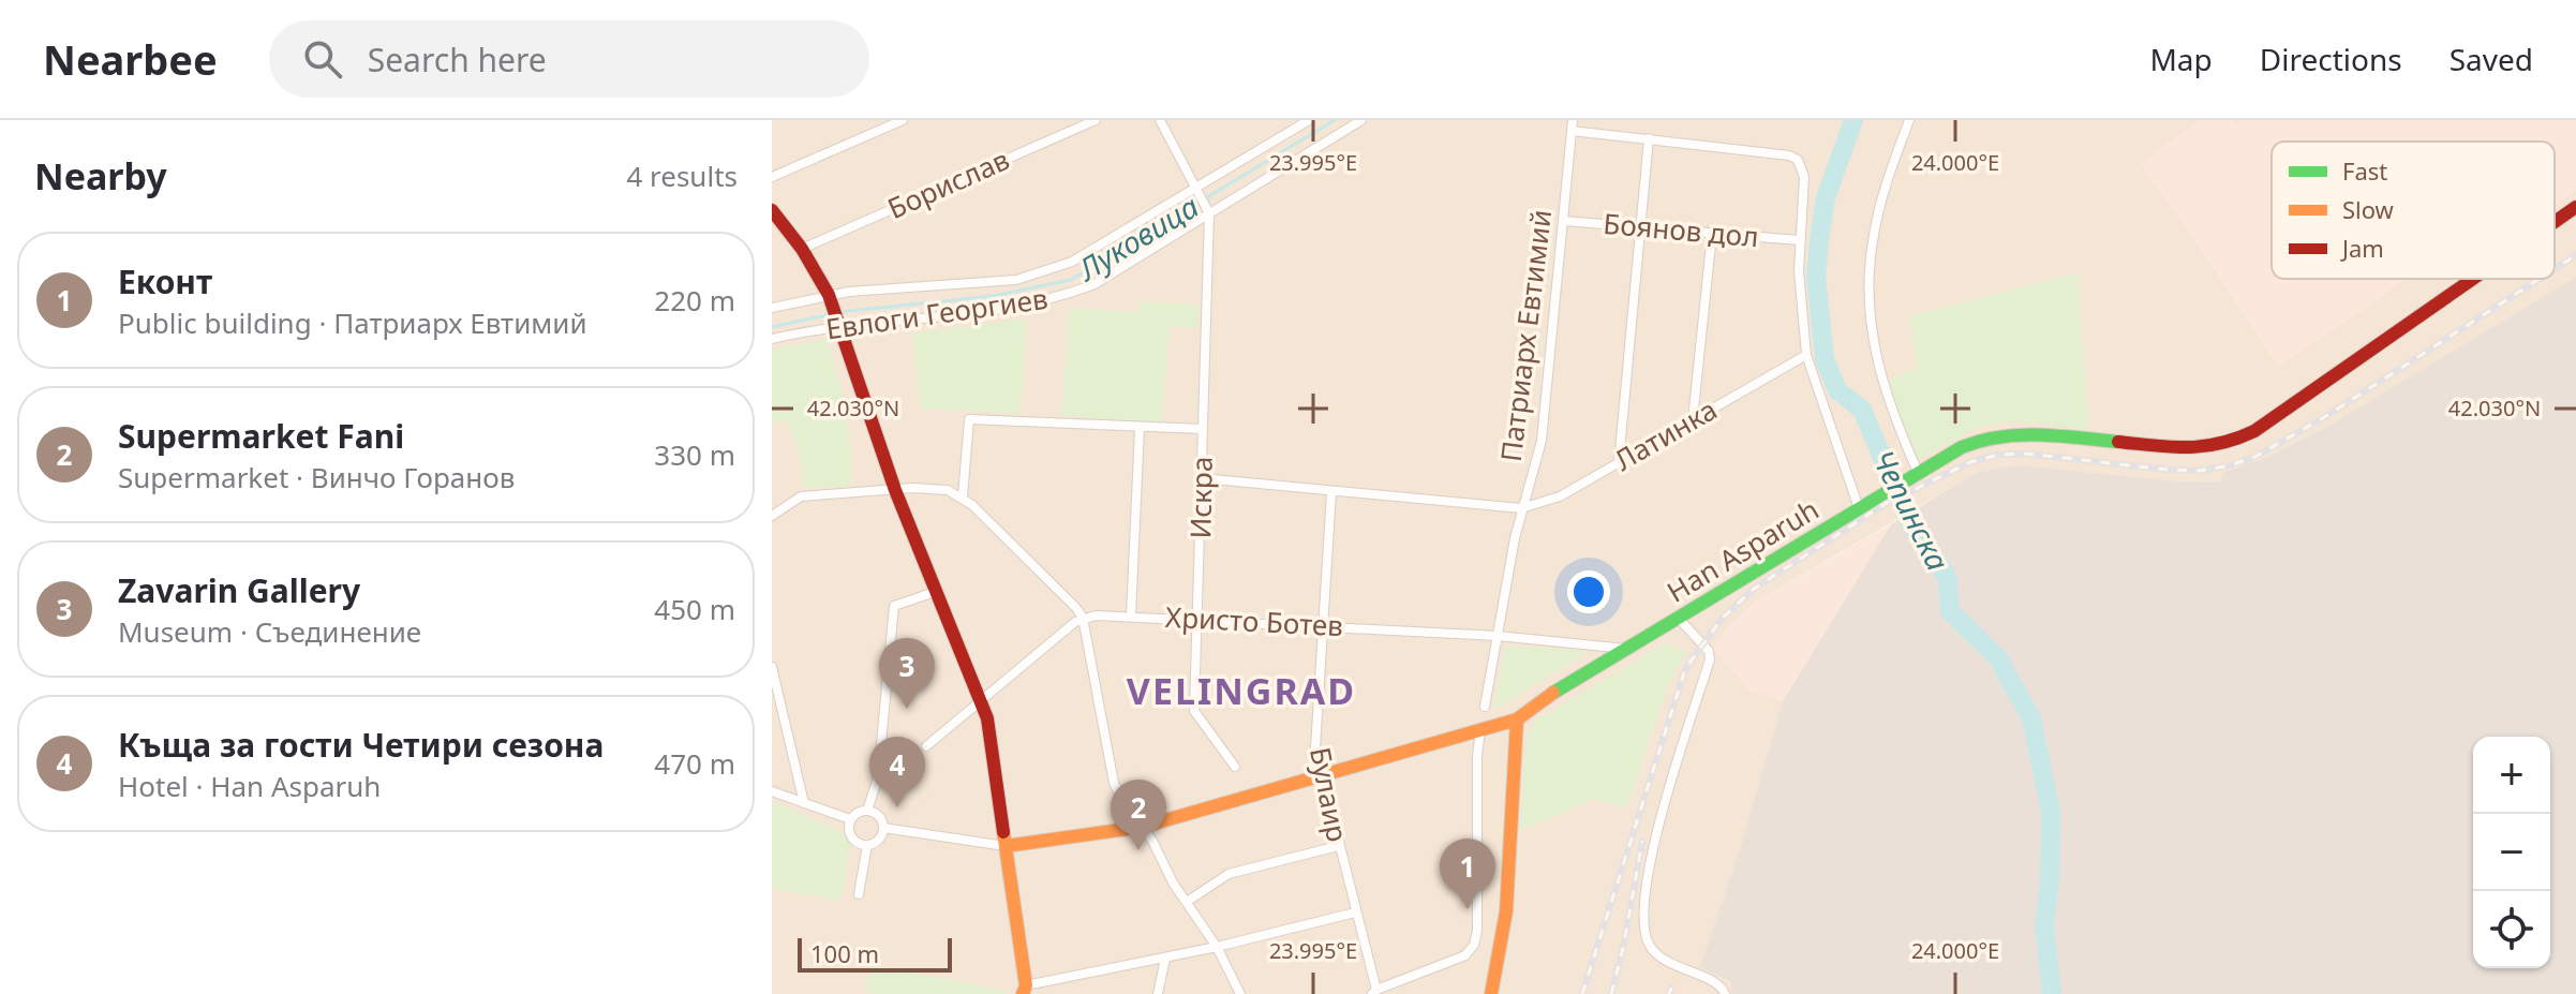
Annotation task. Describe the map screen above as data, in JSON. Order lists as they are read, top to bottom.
{
  "streets": {
    "main road": ["Han Asparuh"],
    "street": [
      "Борислав",
      "Боянов дол",
      "Евлоги Георгиев",
      "Патриарх Евтимий",
      "Латинка",
      "Искра",
      "Христо Ботев",
      "Булаир"
    ]
  },
  "crossings": [
    ["Боянов дол", "Патриарх Евтимий"],
    ["Евлоги Георгиев", "Искра"],
    ["Патриарх Евтимий", "Латинка"],
    ["Патриарх Евтимий", "Христо Ботев"],
    ["Искра", "Христо Ботев"],
    ["Han Asparuh", "Христо Ботев"],
    ["Han Asparuh", "Булаир"],
    ["Христо Ботев", "Булаир"]
  ],
  "districts": ["VELINGRAD"],
  "water": ["Луковица", "Чепинска"],
  "legend": ["Fast", "Slow", "Jam"],
  "scale_bar": "100 m",
  "page": {
    "header": "Nearbee",
    "search": "Search here",
    "nav": ["Map", "Directions", "Saved"],
    "heading": ["Nearby", "4 results"],
    "list": [
      {
        "mark": "1",
        "name": "Еконт",
        "note": "Public building · Патриарх Евтимий",
        "value": "220 m"
      },
      {
        "mark": "2",
        "name": "Supermarket Fani",
        "note": "Supermarket · Винчо Горанов",
        "value": "330 m"
      },
      {
        "mark": "3",
        "name": "Zavarin Gallery",
        "note": "Museum · Съединение",
        "value": "450 m"
      },
      {
        "mark": "4",
        "name": "Къща за гости Четири сезона",
        "note": "Hotel · Han Asparuh",
        "value": "470 m"
      }
    ],
    "pins": [
      "3",
      "4",
      "2",
      "1"
    ],
    "map_buttons": ["+", "−"],
    "scale": "100 m"
  },
  "coordinates": ["23.995°E", "24.000°E", "42.030°N"]
}
